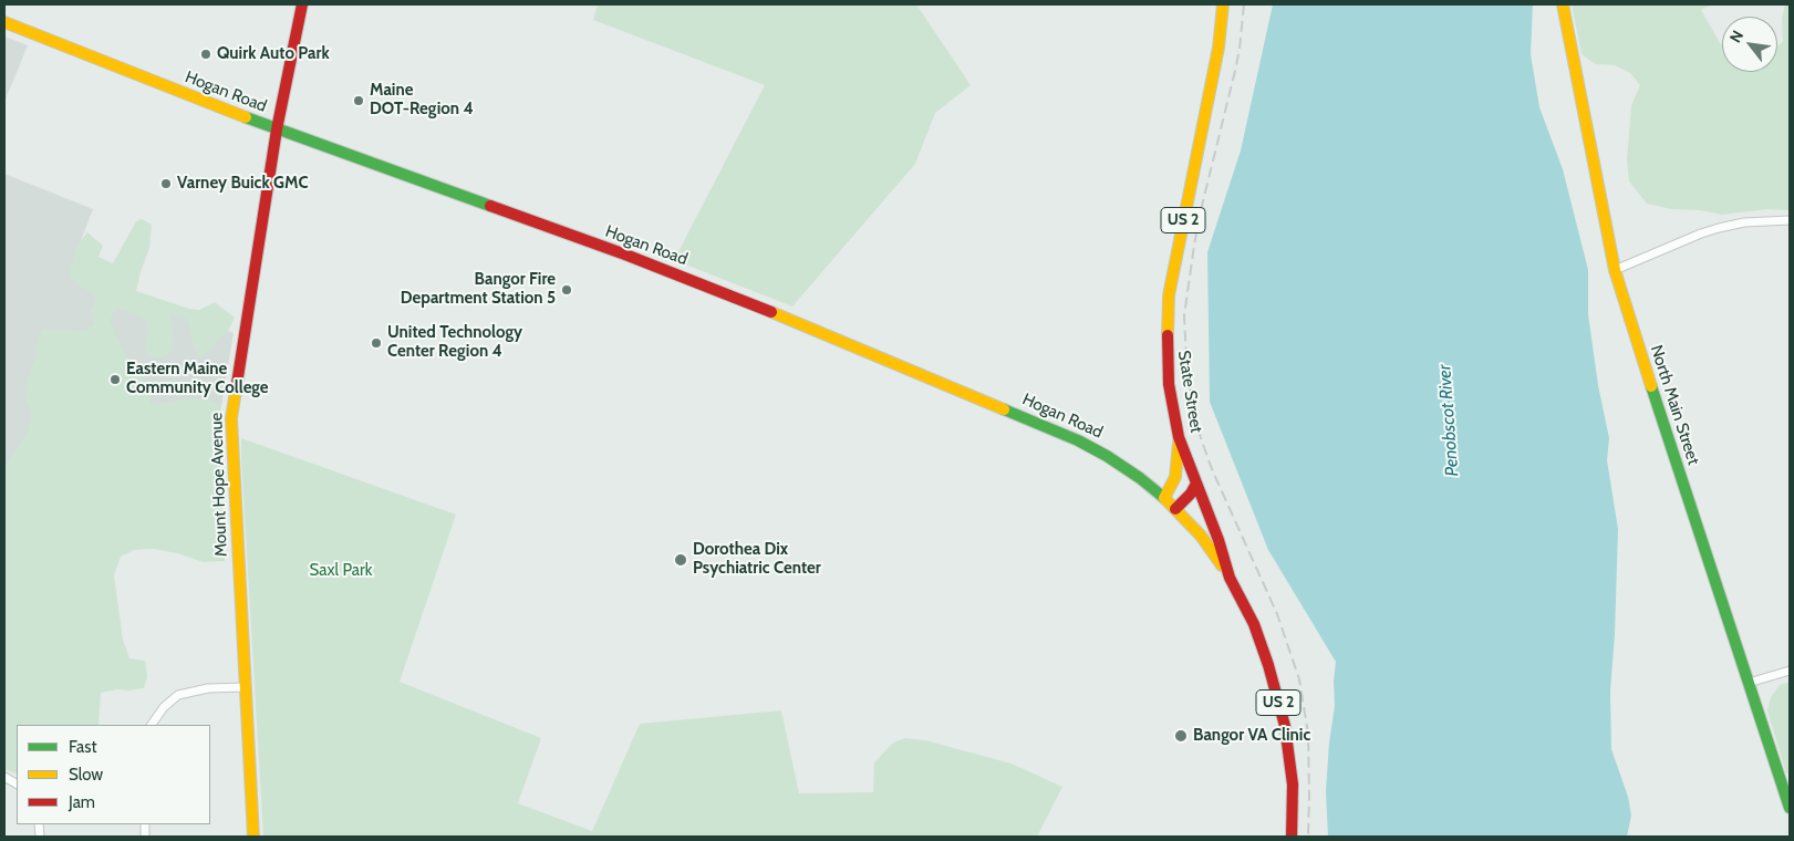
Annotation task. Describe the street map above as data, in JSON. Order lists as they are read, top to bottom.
{
  "streets": {
    "main road": [
      "Hogan Road",
      "US 2",
      "State Street",
      "North Main Street",
      "Mount Hope Avenue"
    ]
  },
  "crossings": [
    ["Hogan Road", "State Street"],
    ["Hogan Road", "Mount Hope Avenue"]
  ],
  "water": ["Penobscot River"],
  "parks": ["Saxl Park"],
  "places": [
    "Quirk Auto Park",
    "Maine DOT-Region 4",
    "Varney Buick GMC",
    "Bangor Fire Department Station 5",
    "United Technology Center Region 4",
    "Eastern Maine Community College",
    "Dorothea Dix Psychiatric Center",
    "Bangor VA Clinic"
  ],
  "legend": ["Fast", "Slow", "Jam"],
  "north": "top left"
}
